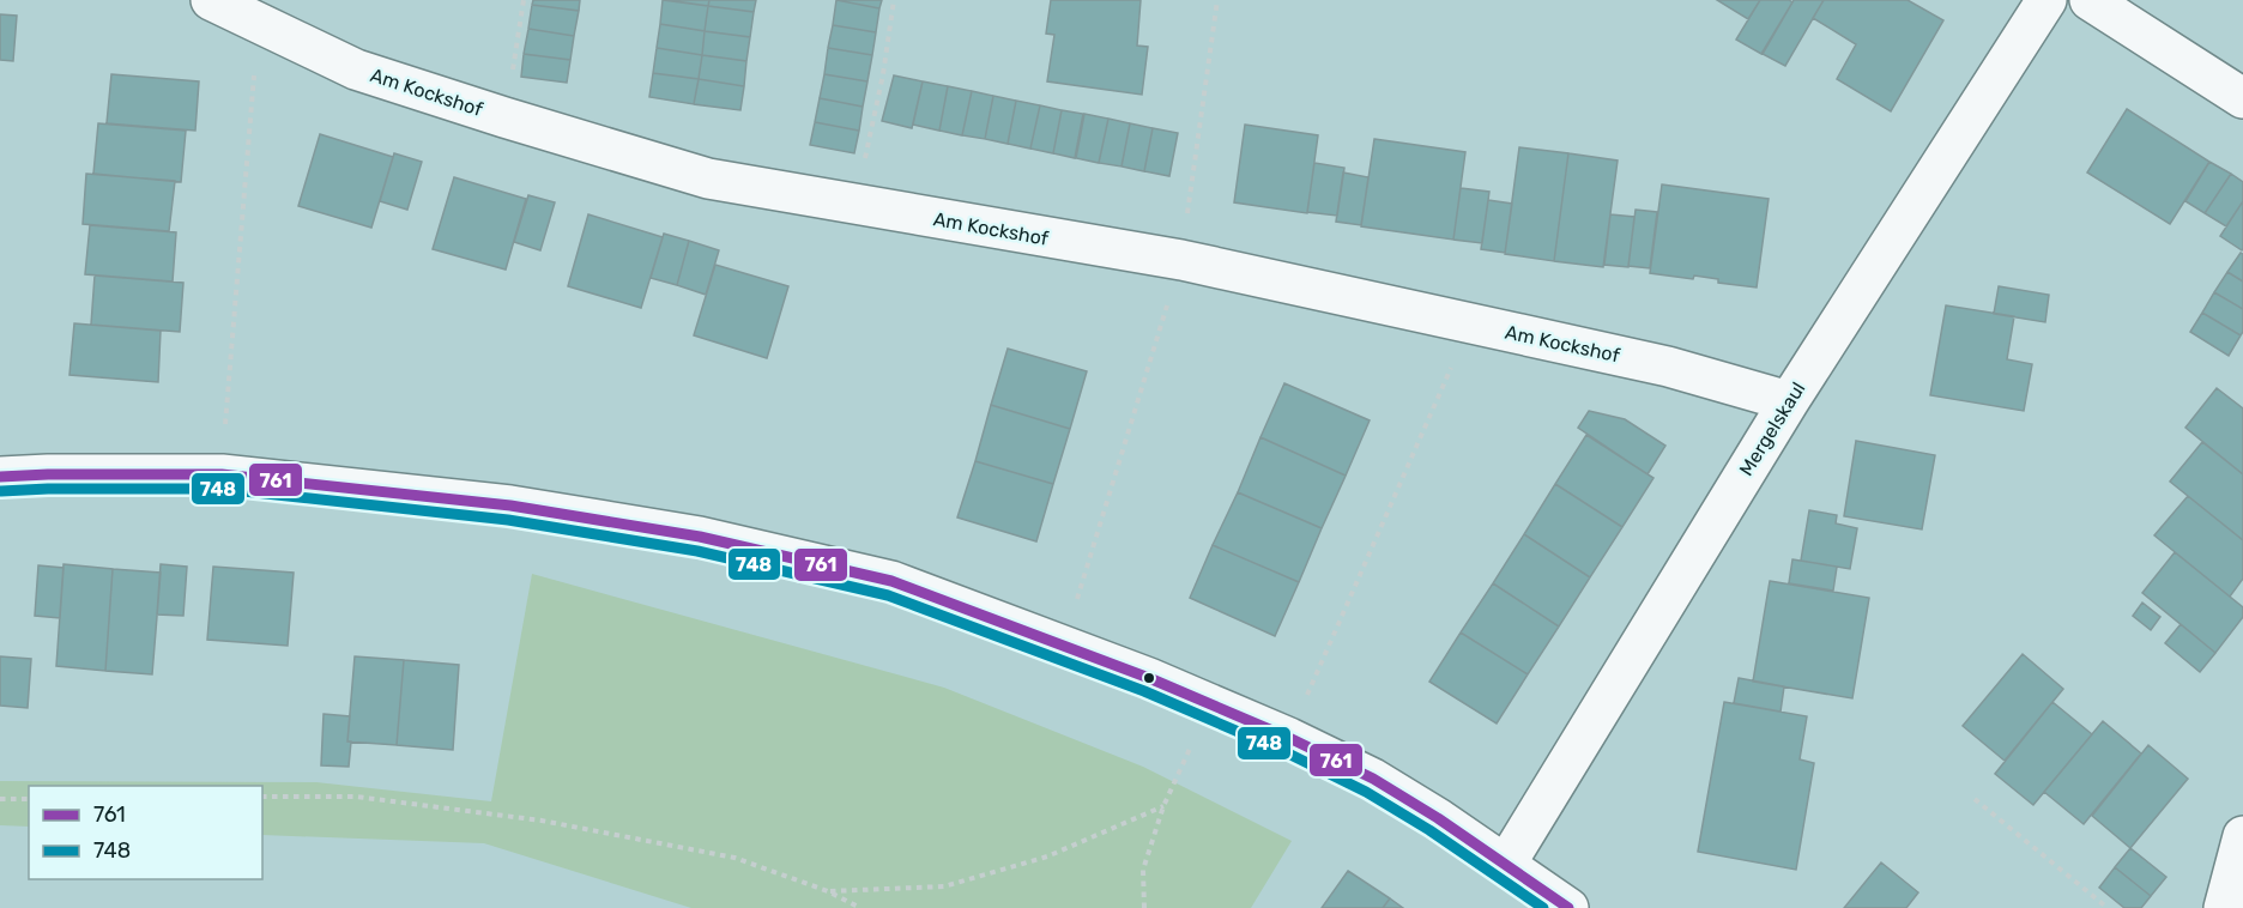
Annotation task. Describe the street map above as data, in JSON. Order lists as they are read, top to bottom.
{
  "streets": {
    "street": ["Am Kockshof", "Mergelskaul"]
  },
  "crossings": [
    ["Am Kockshof", "Mergelskaul"]
  ],
  "lines": ["transit line 761", "transit line 748"],
  "legend": ["761", "748"]
}
